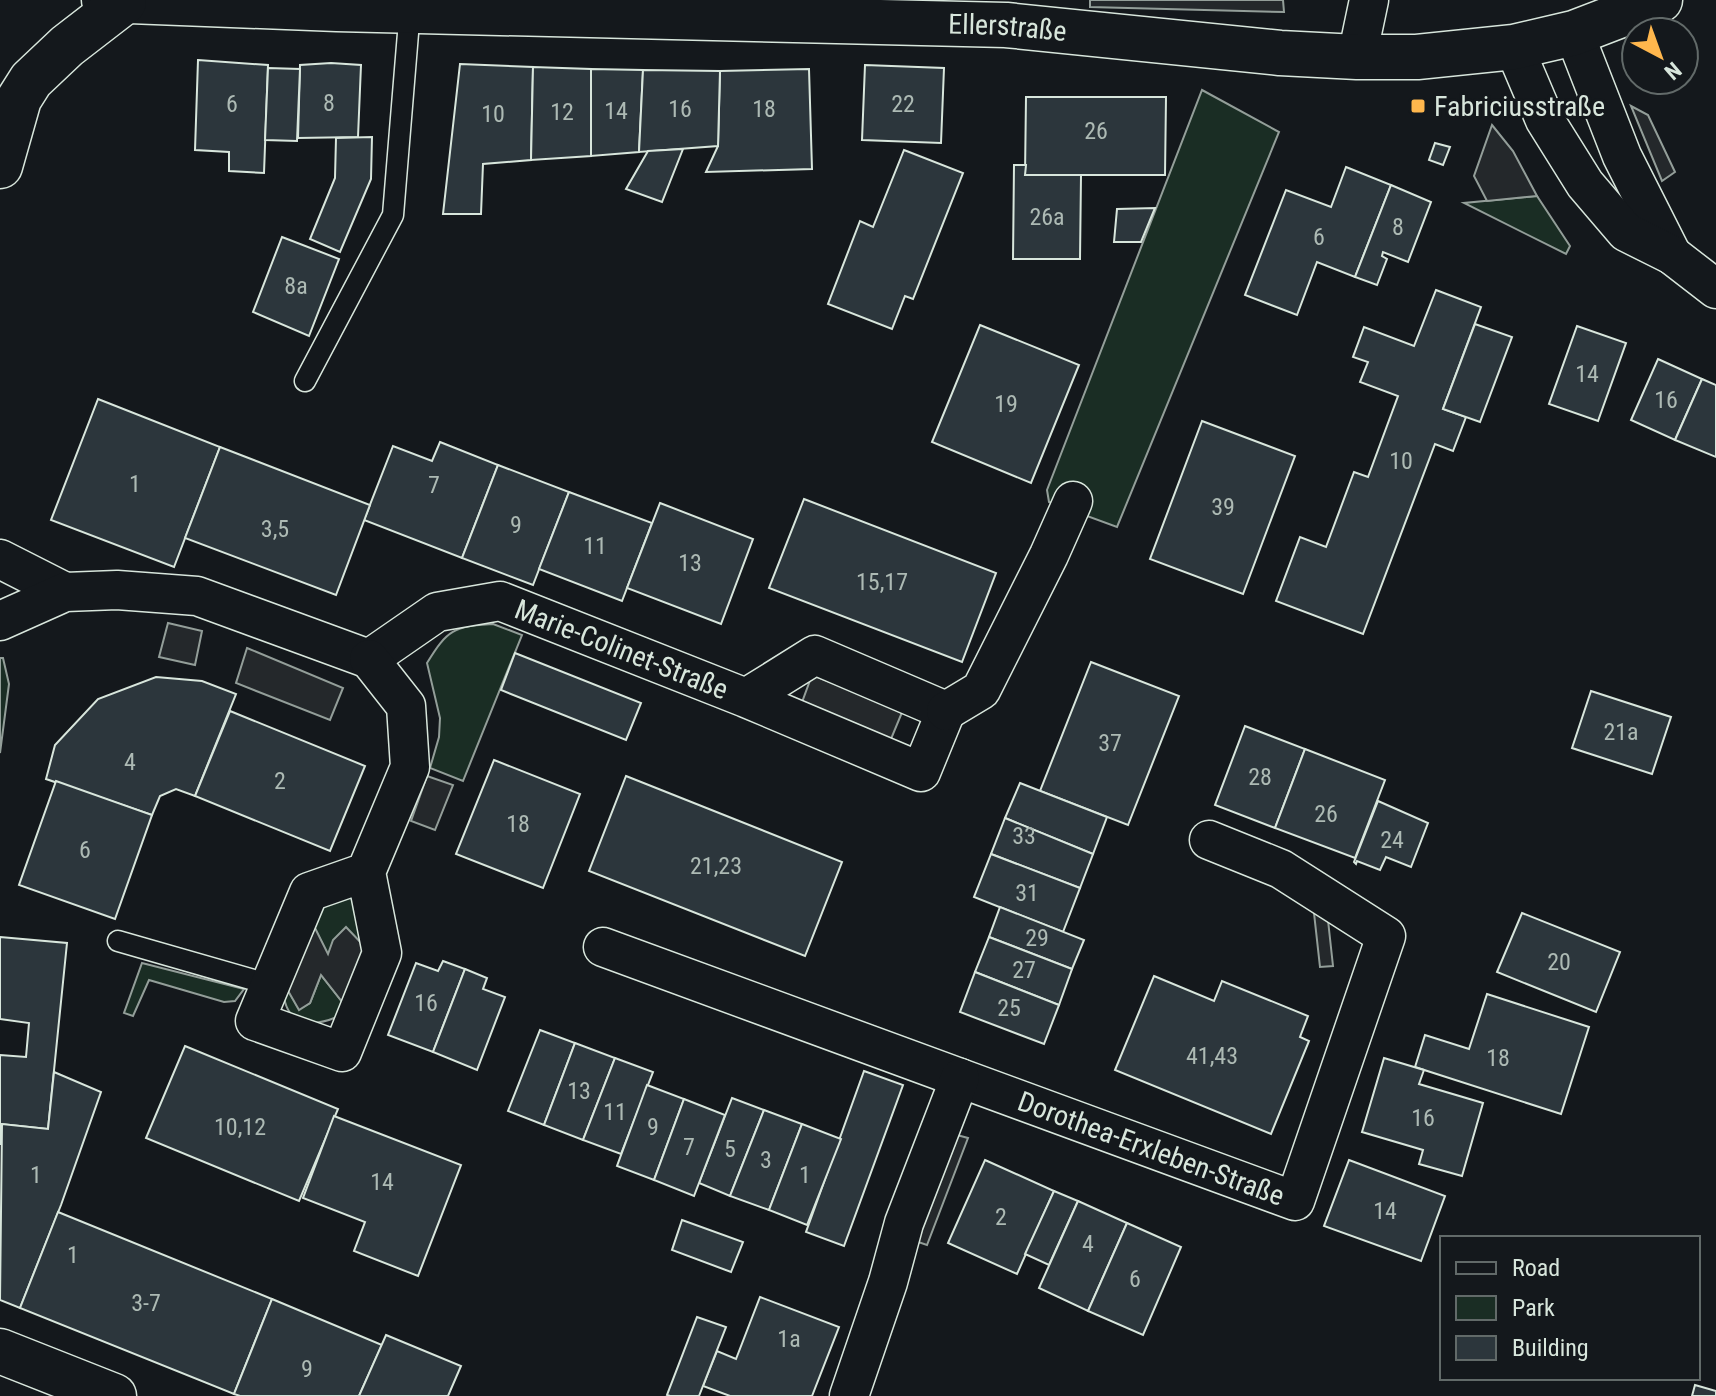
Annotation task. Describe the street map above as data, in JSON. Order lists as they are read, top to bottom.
{
  "streets": {
    "main road": ["Ellerstraße"],
    "street": ["Marie-Colinet-Straße", "Dorothea-Erxleben-Straße"]
  },
  "places": {
    "transit": ["Fabriciusstraße"]
  },
  "house_numbers": [
    "8",
    "6",
    "22",
    "16",
    "18",
    "14",
    "12",
    "10",
    "26",
    "26a",
    "8",
    "6",
    "8a",
    "14",
    "16",
    "19",
    "10",
    "1",
    "7",
    "39",
    "9",
    "3,5",
    "11",
    "13",
    "15,17",
    "21a",
    "37",
    "4",
    "28",
    "2",
    "26",
    "18",
    "33",
    "24",
    "6",
    "21,23",
    "31",
    "29",
    "20",
    "27",
    "16",
    "25",
    "41,43",
    "18",
    "13",
    "11",
    "16",
    "10,12",
    "9",
    "7",
    "5",
    "3",
    "1",
    "1",
    "14",
    "14",
    "2",
    "4",
    "1",
    "6",
    "3-7",
    "1a",
    "9"
  ],
  "legend": ["Road", "Park", "Building"],
  "north": "bottom right"
}
